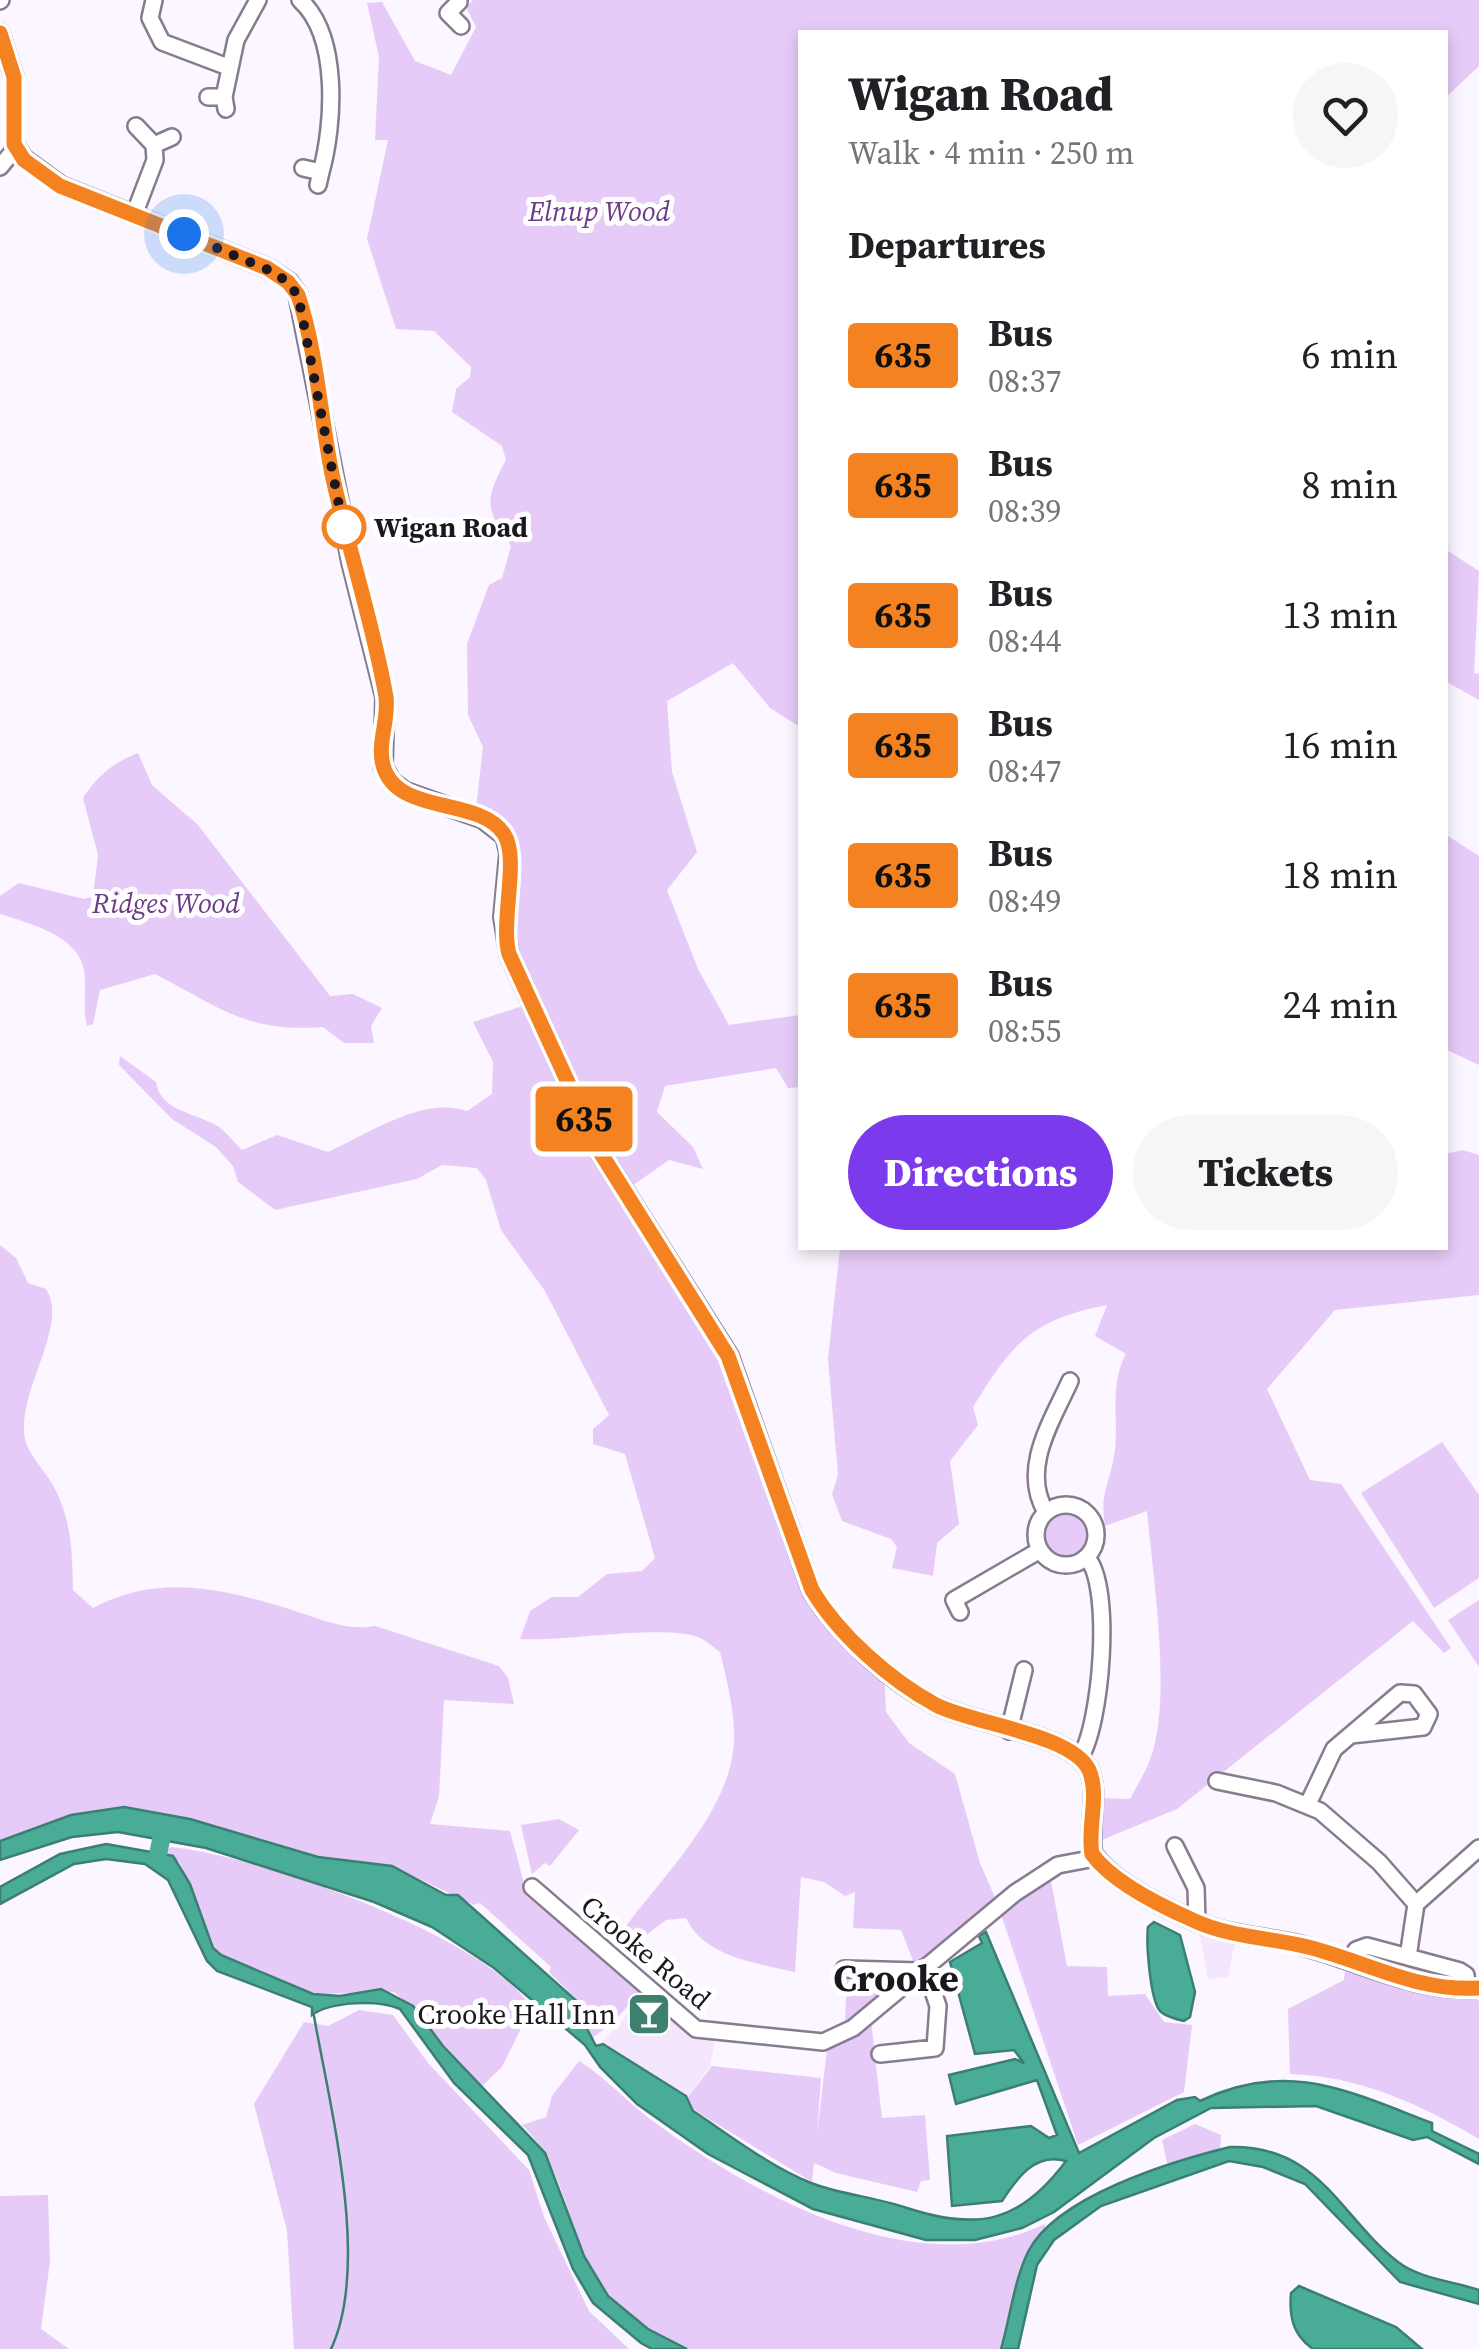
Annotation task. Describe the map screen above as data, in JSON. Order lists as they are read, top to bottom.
{
  "streets": {
    "street": ["Crooke Road"]
  },
  "districts": ["Crooke"],
  "parks": ["Elnup Wood", "Ridges Wood"],
  "places": {
    "other": ["Wigan Road"],
    "bar": ["Crooke Hall Inn"]
  },
  "lines": ["bus line 635"],
  "page": {
    "on_map": "635",
    "heading": [
      ["Wigan Road", "Walk · 4 min · 250 m"],
      "Departures"
    ],
    "list": [
      {
        "mark": "635",
        "name": "Bus",
        "note": "08:37",
        "value": "6 min"
      },
      {
        "mark": "635",
        "name": "Bus",
        "note": "08:39",
        "value": "8 min"
      },
      {
        "mark": "635",
        "name": "Bus",
        "note": "08:44",
        "value": "13 min"
      },
      {
        "mark": "635",
        "name": "Bus",
        "note": "08:47",
        "value": "16 min"
      },
      {
        "mark": "635",
        "name": "Bus",
        "note": "08:49",
        "value": "18 min"
      },
      {
        "mark": "635",
        "name": "Bus",
        "note": "08:55",
        "value": "24 min"
      }
    ],
    "buttons": ["Directions", "Tickets"]
  }
}
